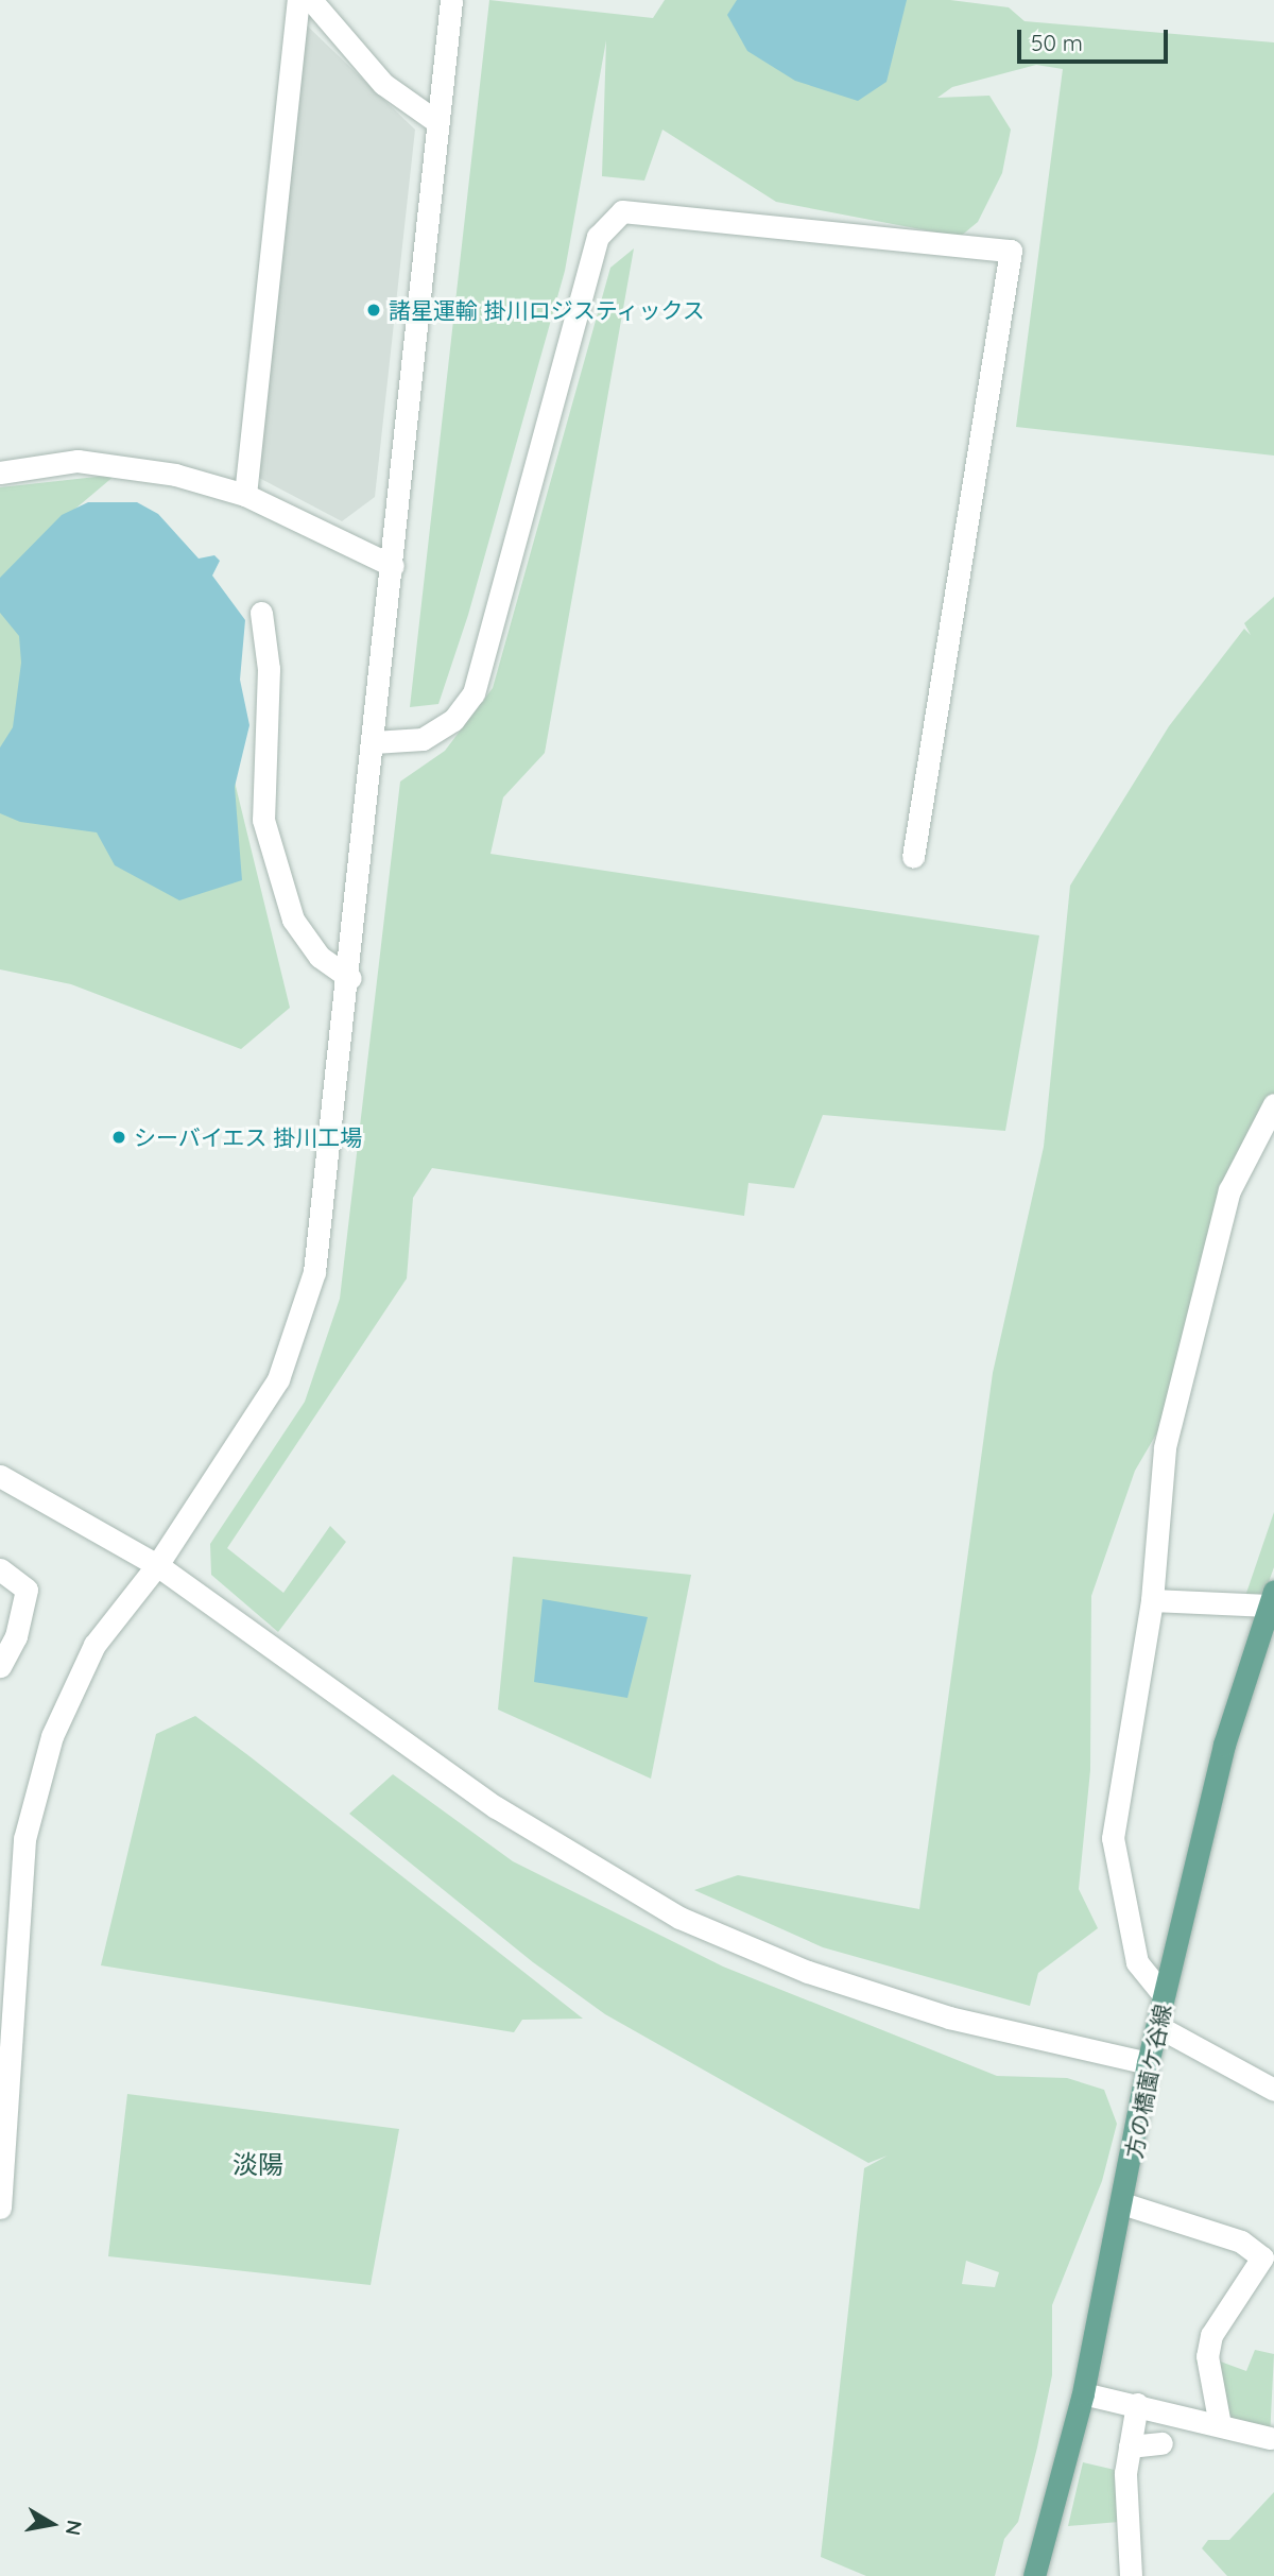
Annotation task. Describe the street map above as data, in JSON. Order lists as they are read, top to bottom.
{
  "streets": {
    "main road": ["方の橋薗ケ谷線"]
  },
  "districts": ["淡陽"],
  "places": ["諸星運輸 掛川ロジスティックス", "シーバイエス 掛川工場"],
  "scale_bar": "50 m",
  "north": "right"
}
